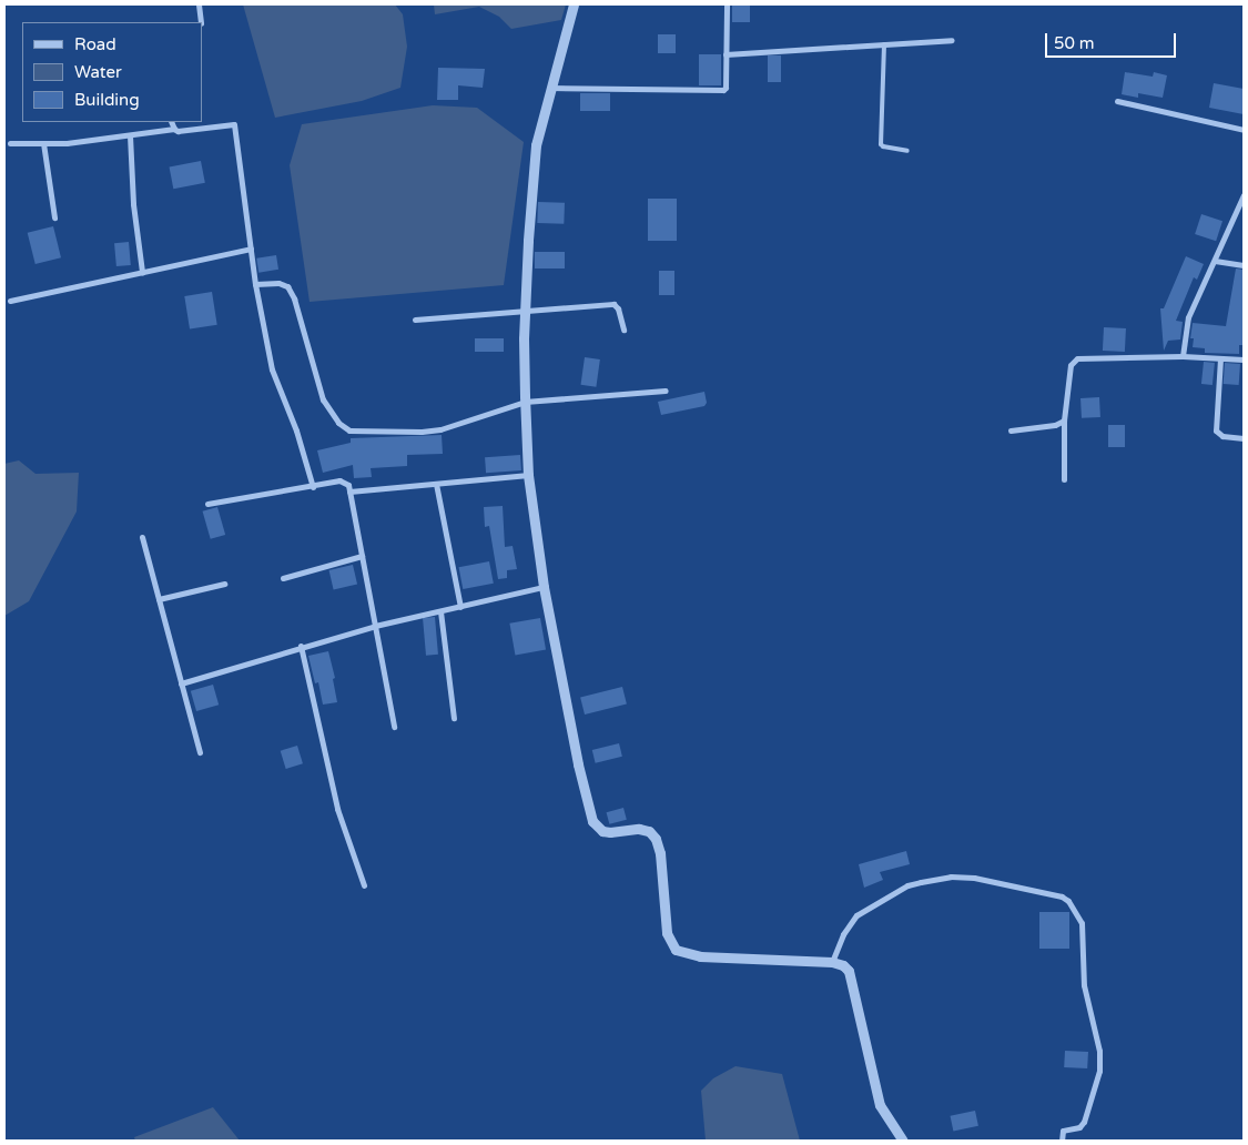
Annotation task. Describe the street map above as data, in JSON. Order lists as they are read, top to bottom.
{
  "legend": ["Road", "Water", "Building"],
  "scale_bar": "50 m"
}
